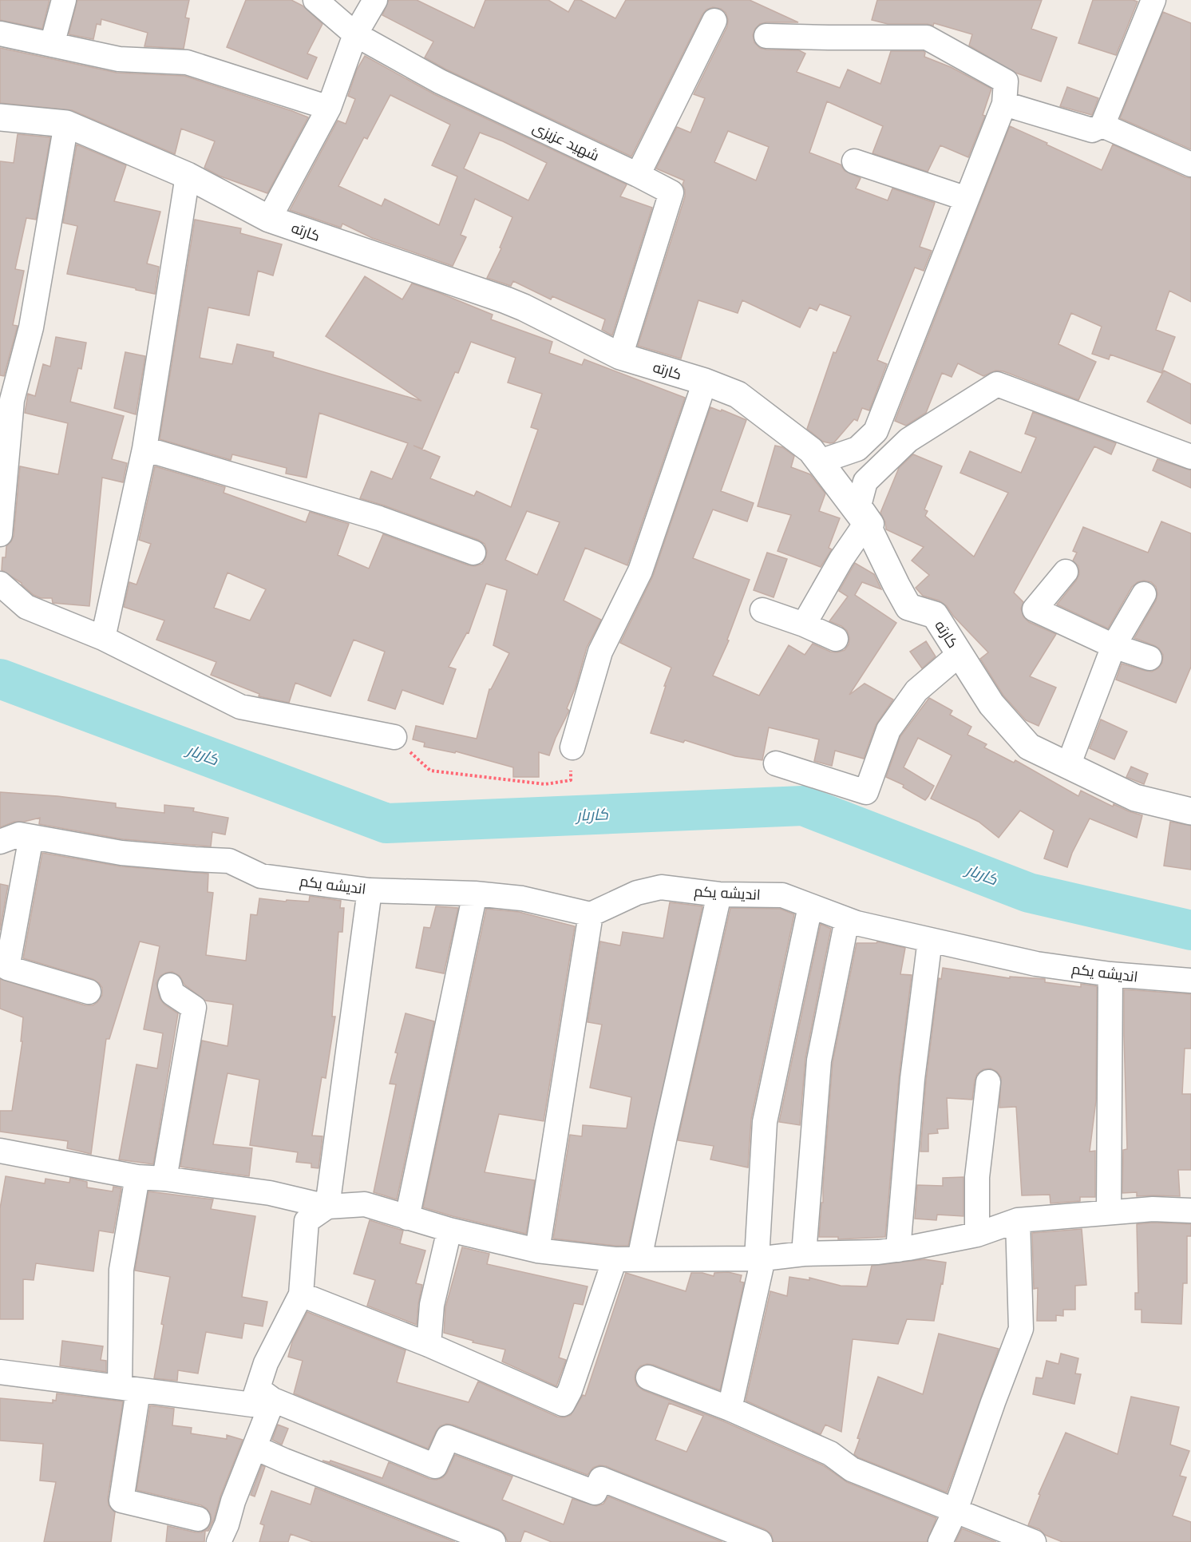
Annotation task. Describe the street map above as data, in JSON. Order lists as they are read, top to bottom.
{
  "streets": {
    "street": ["شهید عزیزی", "کارته", "اندیشه یکم"]
  },
  "crossings": [
    ["شهید عزیزی", "کارته"]
  ],
  "water": ["کاربار"]
}
